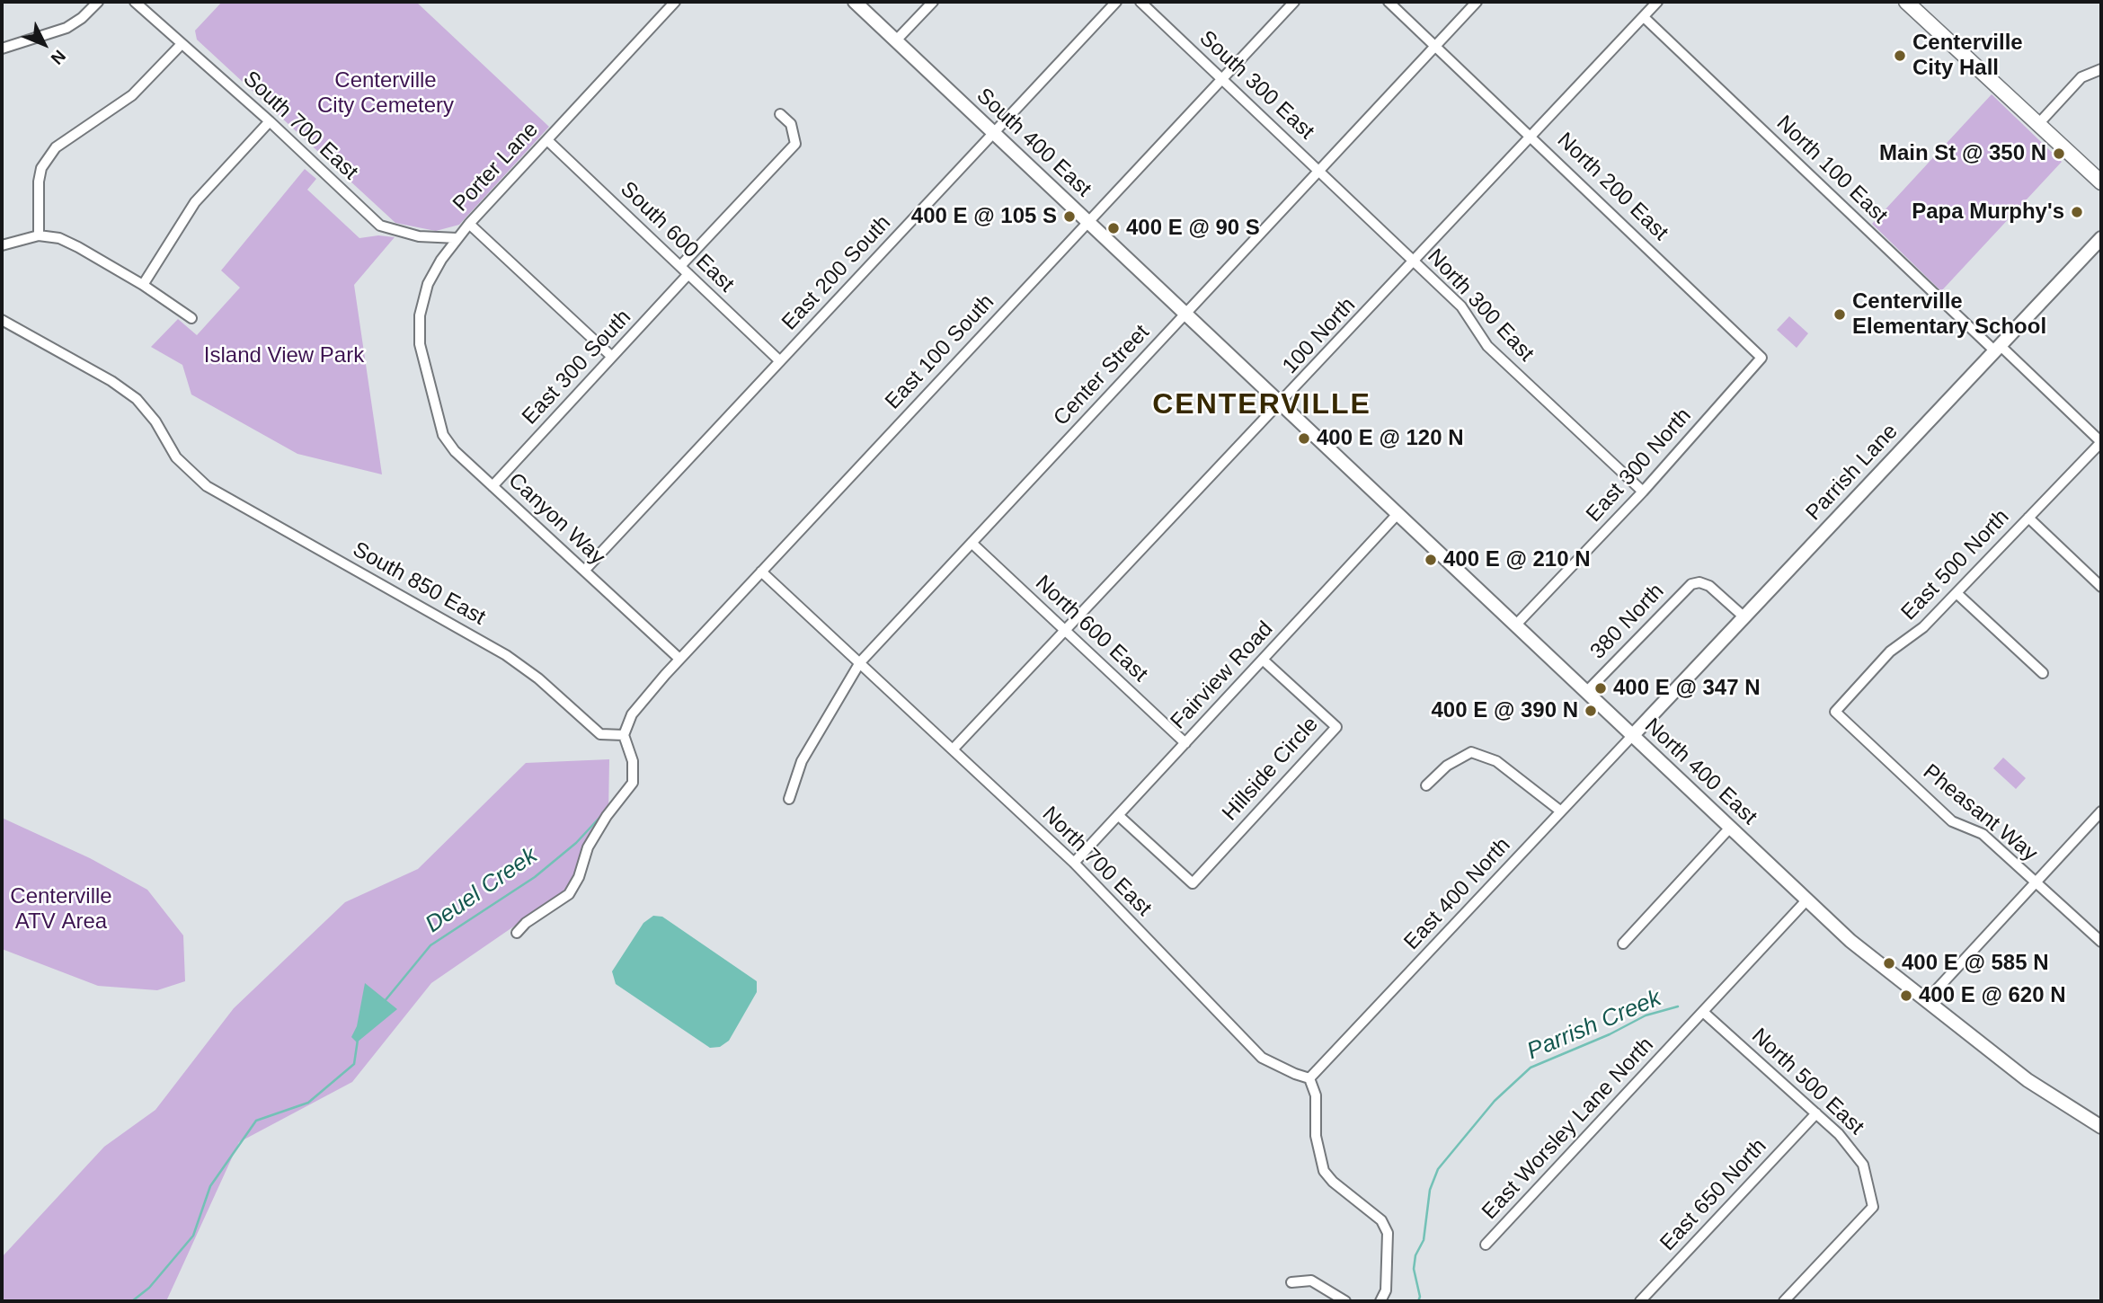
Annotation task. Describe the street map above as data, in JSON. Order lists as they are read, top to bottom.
{
  "streets": {
    "street": [
      "South 300 East",
      "South 700 East",
      "South 400 East",
      "Porter Lane",
      "North 100 East",
      "North 200 East",
      "South 600 East",
      "East 200 South",
      "North 300 East",
      "100 North",
      "East 100 South",
      "East 300 South",
      "Center Street",
      "East 300 North",
      "Parrish Lane",
      "Canyon Way",
      "East 500 North",
      "South 850 East",
      "380 North",
      "North 600 East",
      "Fairview Road",
      "Hillside Circle",
      "North 400 East",
      "Pheasant Way",
      "North 700 East",
      "East 400 North",
      "North 500 East",
      "East Worsley Lane North",
      "East 650 North"
    ]
  },
  "crossings": [
    ["South 300 East", "North 300 East"],
    ["South 300 East", "East 100 South"],
    ["South 300 East", "Center Street"],
    ["South 700 East", "Porter Lane"],
    ["South 400 East", "East 200 South"],
    ["South 400 East", "East 100 South"],
    ["South 400 East", "Center Street"],
    ["South 400 East", "North 400 East"],
    ["Porter Lane", "South 600 East"],
    ["Porter Lane", "Canyon Way"],
    ["North 100 East", "100 North"],
    ["North 100 East", "Parrish Lane"],
    ["North 100 East", "East 500 North"],
    ["North 200 East", "100 North"],
    ["North 200 East", "Center Street"],
    ["North 200 East", "East 300 North"],
    ["South 600 East", "East 200 South"],
    ["South 600 East", "East 300 South"],
    ["East 200 South", "Canyon Way"],
    ["North 300 East", "100 North"],
    ["North 300 East", "Center Street"],
    ["North 300 East", "East 300 North"],
    ["100 North", "North 600 East"],
    ["100 North", "North 400 East"],
    ["100 North", "North 700 East"],
    ["East 100 South", "Canyon Way"],
    ["East 100 South", "South 850 East"],
    ["East 300 South", "Canyon Way"],
    ["Center Street", "North 600 East"],
    ["Center Street", "North 400 East"],
    ["Center Street", "North 700 East"],
    ["East 300 North", "North 400 East"],
    ["Parrish Lane", "380 North"],
    ["Parrish Lane", "North 400 East"],
    ["Parrish Lane", "East 400 North"],
    ["East 500 North", "Pheasant Way"],
    ["380 North", "North 400 East"],
    ["North 600 East", "Fairview Road"],
    ["Fairview Road", "Hillside Circle"],
    ["Fairview Road", "North 400 East"],
    ["Fairview Road", "North 700 East"],
    ["North 400 East", "East 400 North"],
    ["North 400 East", "East Worsley Lane North"],
    ["North 700 East", "East 400 North"],
    ["North 500 East", "East Worsley Lane North"],
    ["North 500 East", "East 650 North"]
  ],
  "districts": ["CENTERVILLE"],
  "water": ["Deuel Creek", "Parrish Creek"],
  "parks": ["Centerville City Cemetery", "Island View Park", "Centerville ATV Area"],
  "places": [
    "Centerville City Hall",
    "Main St @ 350 N",
    "Papa Murphy's",
    "400 E @ 105 S",
    "400 E @ 90 S",
    "Centerville Elementary School",
    "400 E @ 120 N",
    "400 E @ 210 N",
    "400 E @ 347 N",
    "400 E @ 390 N",
    "400 E @ 585 N",
    "400 E @ 620 N"
  ],
  "north": "bottom right"
}
